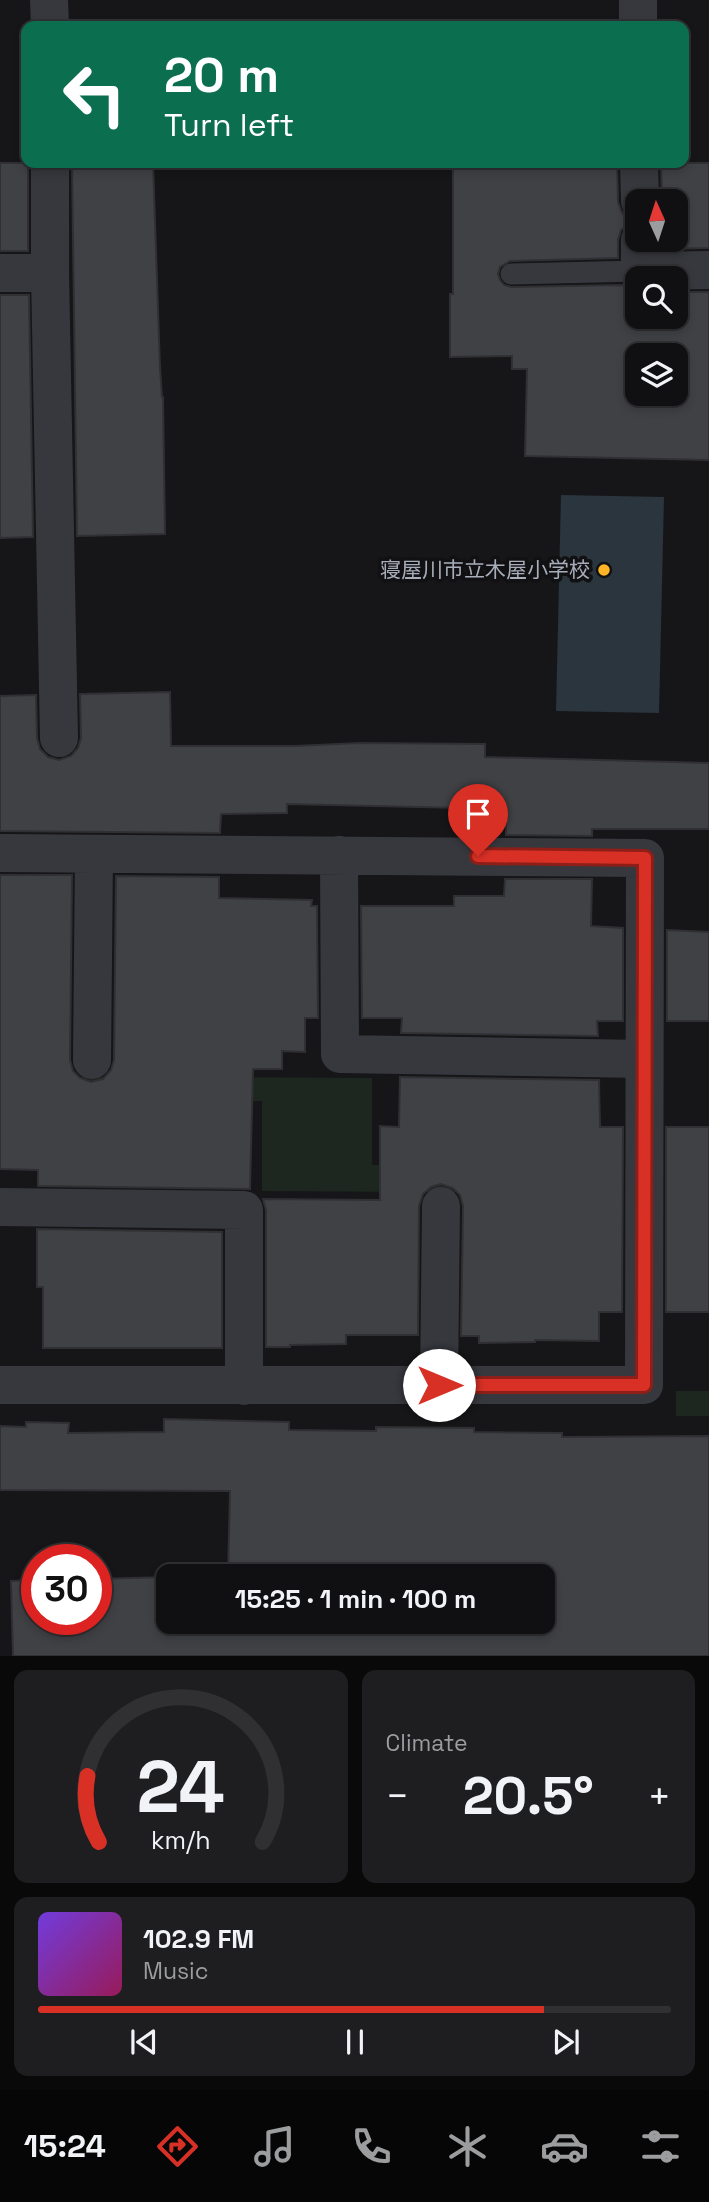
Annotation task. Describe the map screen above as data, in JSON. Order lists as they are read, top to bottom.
{
  "places": ["寝屋川市立木屋小学校"],
  "north": "top",
  "page": {
    "turn": ["20 m", "Turn left"],
    "limit": "30",
    "trip": "15:25 · 1 min · 100 m",
    "tile": "Climate",
    "heat": ["−", "20.5°", "+"],
    "song": ["102.9 FM", "Music"],
    "tabs": "15:24",
    "gauge": ["24", "km/h"]
  }
}
